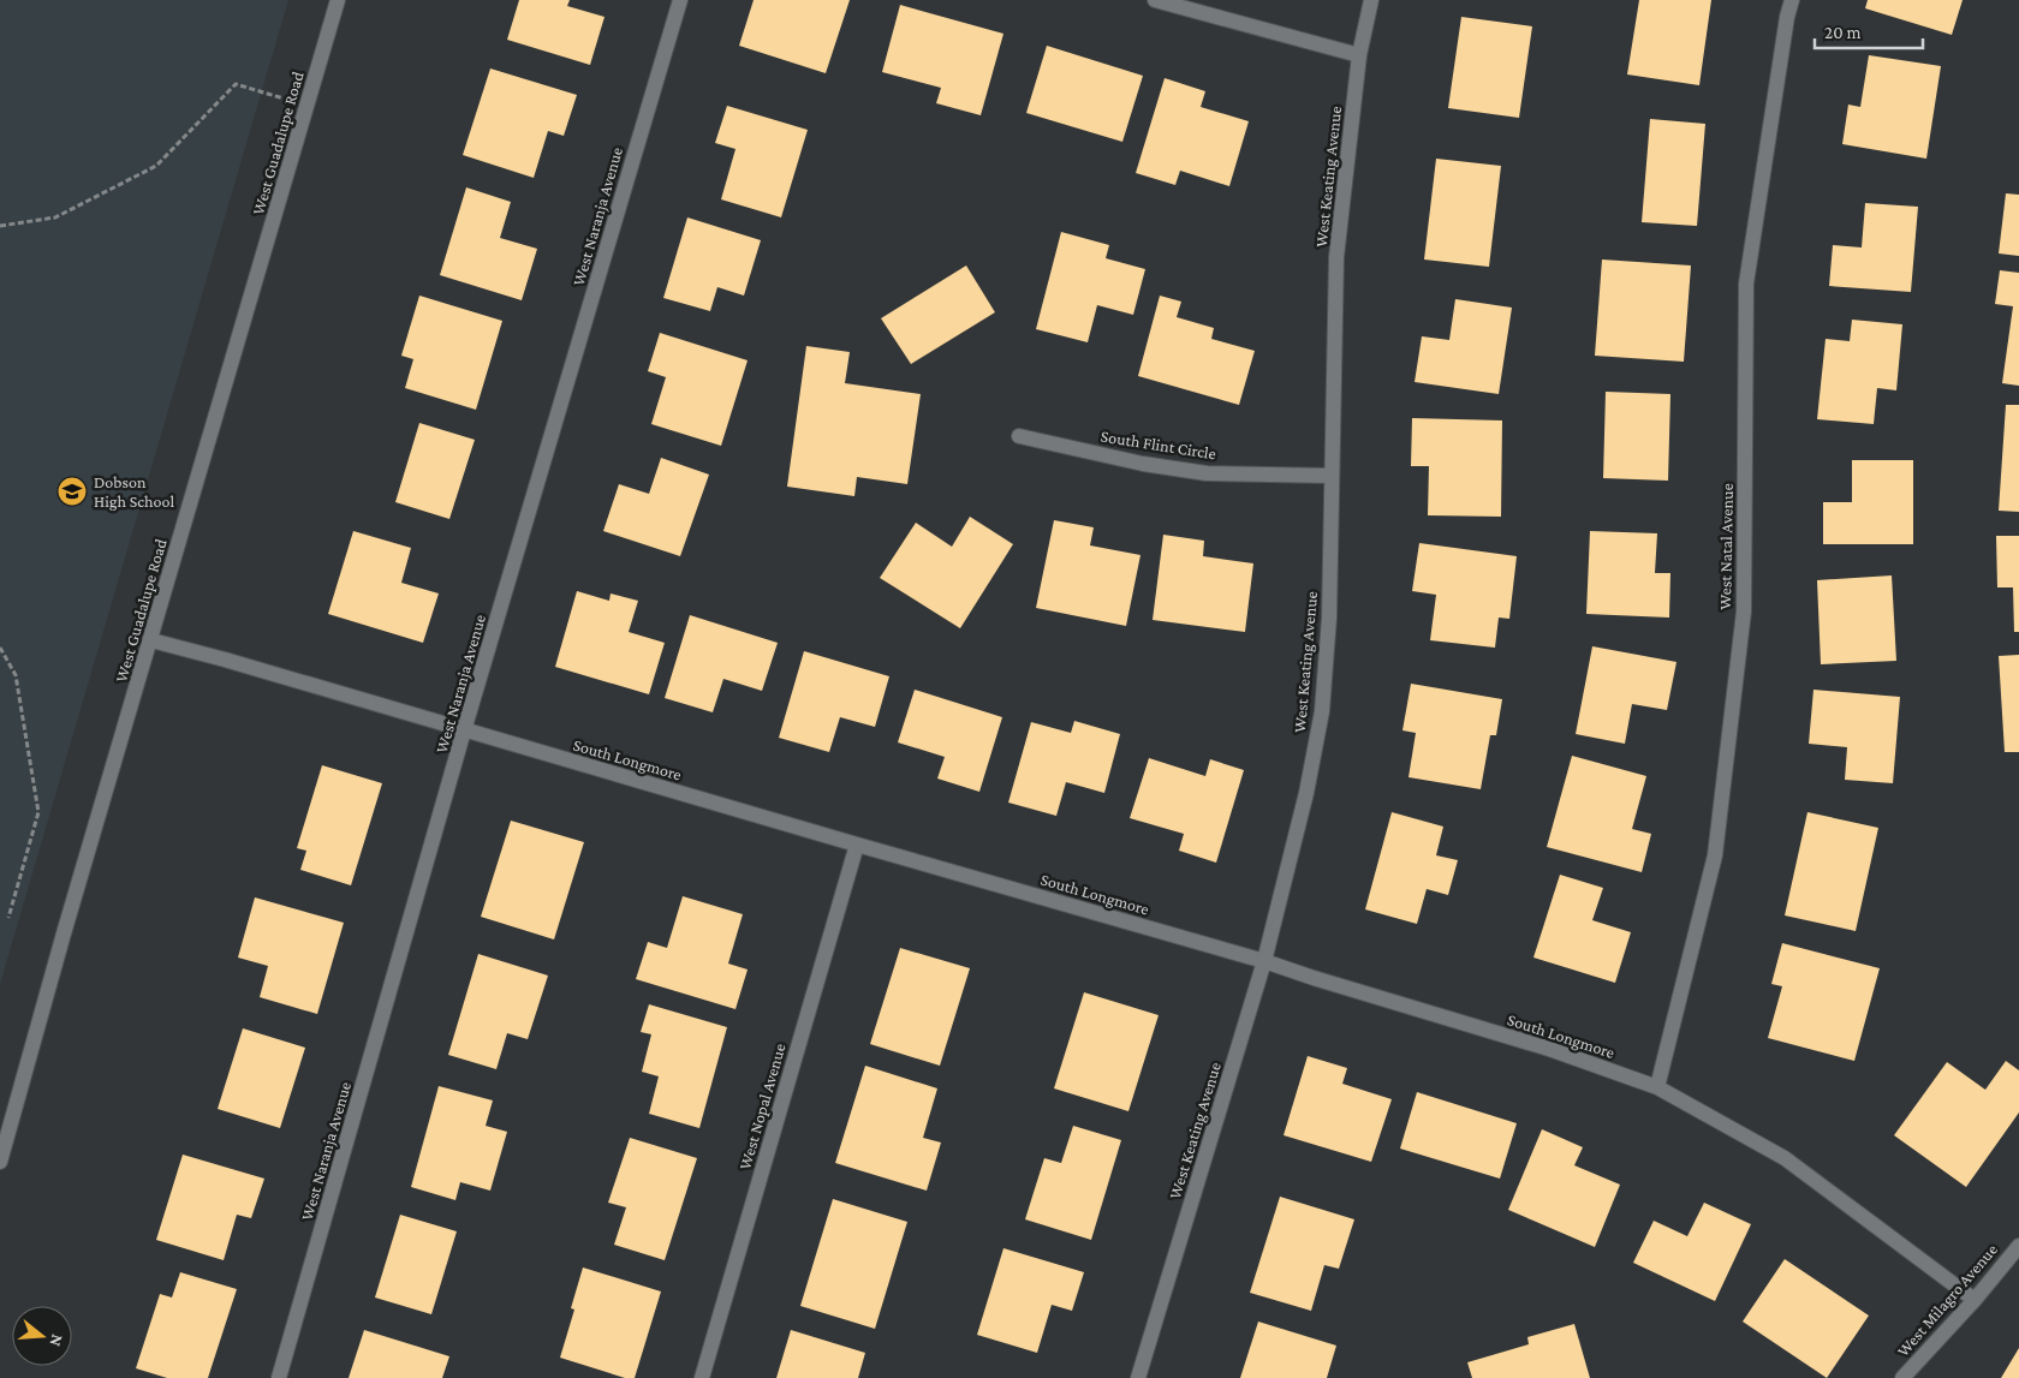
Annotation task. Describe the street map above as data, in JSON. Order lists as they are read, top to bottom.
{
  "streets": {
    "street": [
      "West Guadalupe Road",
      "West Keating Avenue",
      "West Naranja Avenue",
      "South Flint Circle",
      "West Natal Avenue",
      "South Longmore",
      "West Nopal Avenue",
      "West Milagro Avenue"
    ]
  },
  "crossings": [
    ["West Guadalupe Road", "South Longmore"],
    ["West Keating Avenue", "South Flint Circle"],
    ["West Keating Avenue", "South Longmore"],
    ["West Naranja Avenue", "South Longmore"],
    ["West Natal Avenue", "South Longmore"],
    ["South Longmore", "West Nopal Avenue"],
    ["South Longmore", "West Milagro Avenue"]
  ],
  "places": {
    "school or university": ["Dobson High School"]
  },
  "scale_bar": "20 m",
  "north": "right"
}
